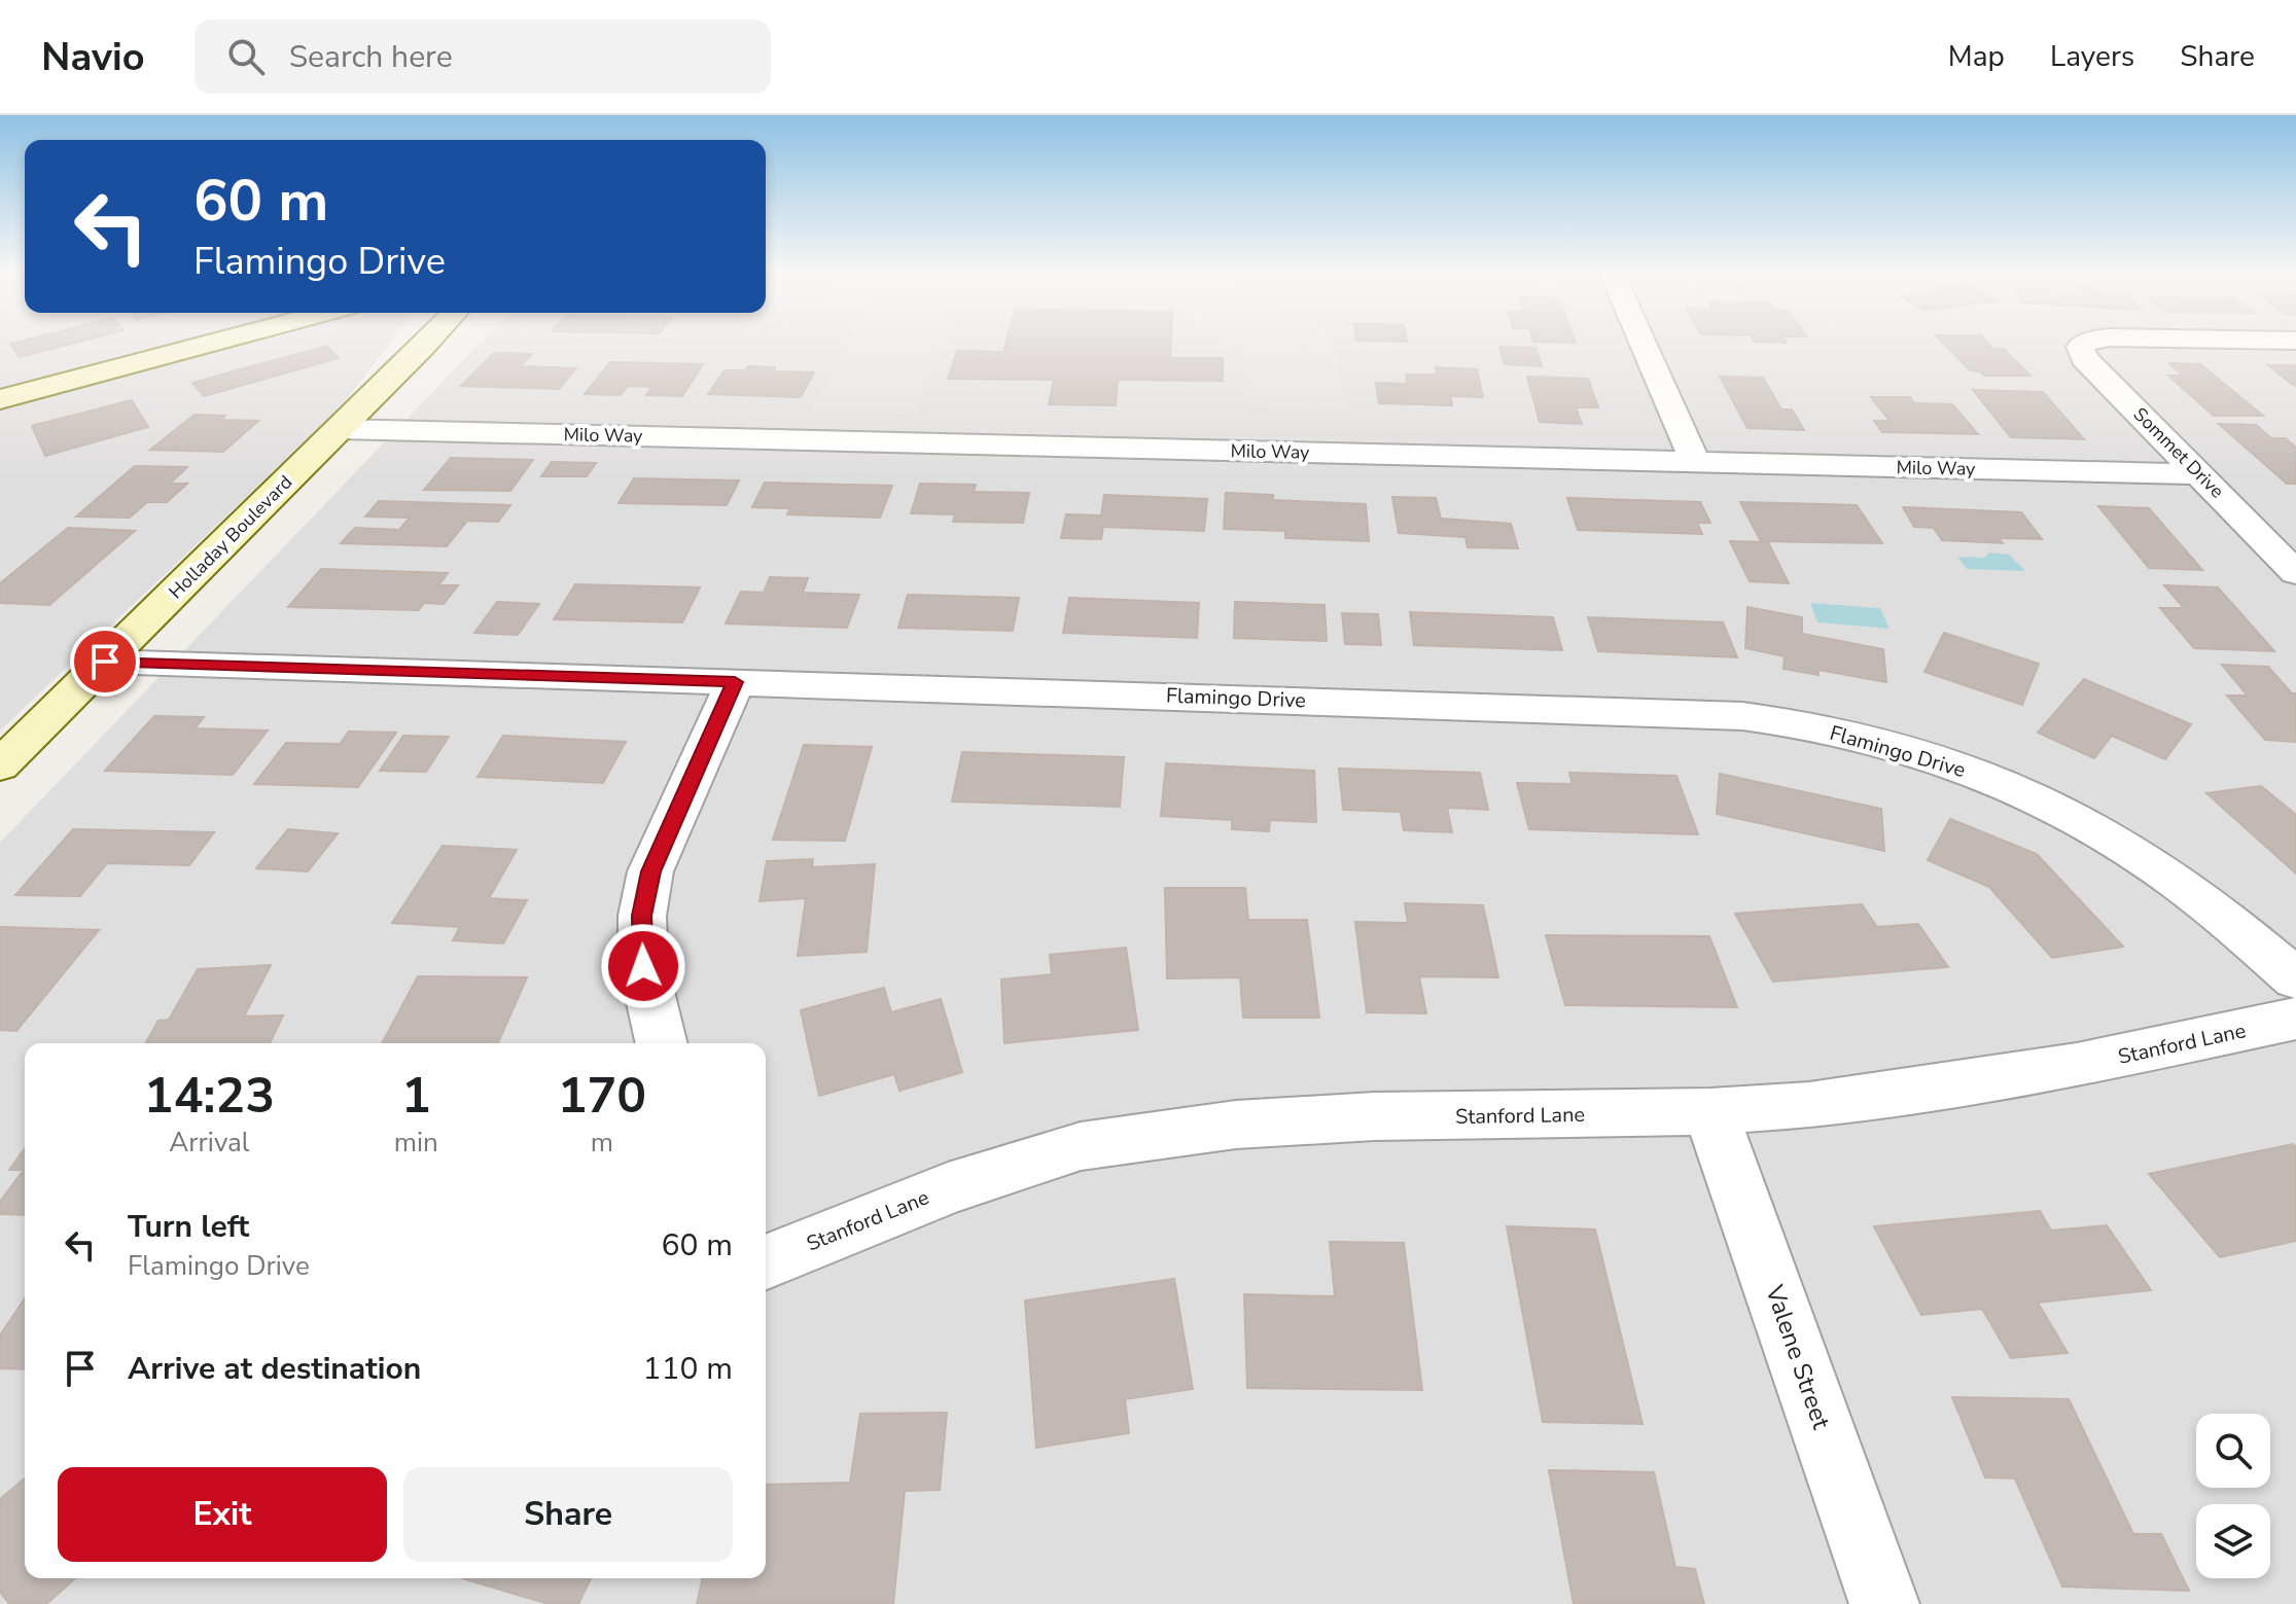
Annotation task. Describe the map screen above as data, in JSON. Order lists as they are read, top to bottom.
{
  "streets": {
    "main road": ["Holladay Boulevard"],
    "street": [
      "Milo Way",
      "Sommet Drive",
      "Flamingo Drive",
      "Stanford Lane",
      "Valene Street"
    ]
  },
  "crossings": [
    ["Milo Way", "Sommet Drive"],
    ["Milo Way", "Holladay Boulevard"],
    ["Holladay Boulevard", "Flamingo Drive"],
    ["Stanford Lane", "Valene Street"]
  ],
  "page": {
    "header": "Navio",
    "search": "Search here",
    "nav": ["Map", "Layers", "Share"],
    "turn": ["60 m", "Flamingo Drive"],
    "eta": [
      "14:23",
      "Arrival",
      "1",
      "min",
      "170",
      "m"
    ],
    "list": [
      {
        "name": "Turn left",
        "note": "Flamingo Drive",
        "value": "60 m"
      },
      {
        "name": "Arrive at destination",
        "value": "110 m"
      }
    ],
    "buttons": ["Exit", "Share"]
  }
}
